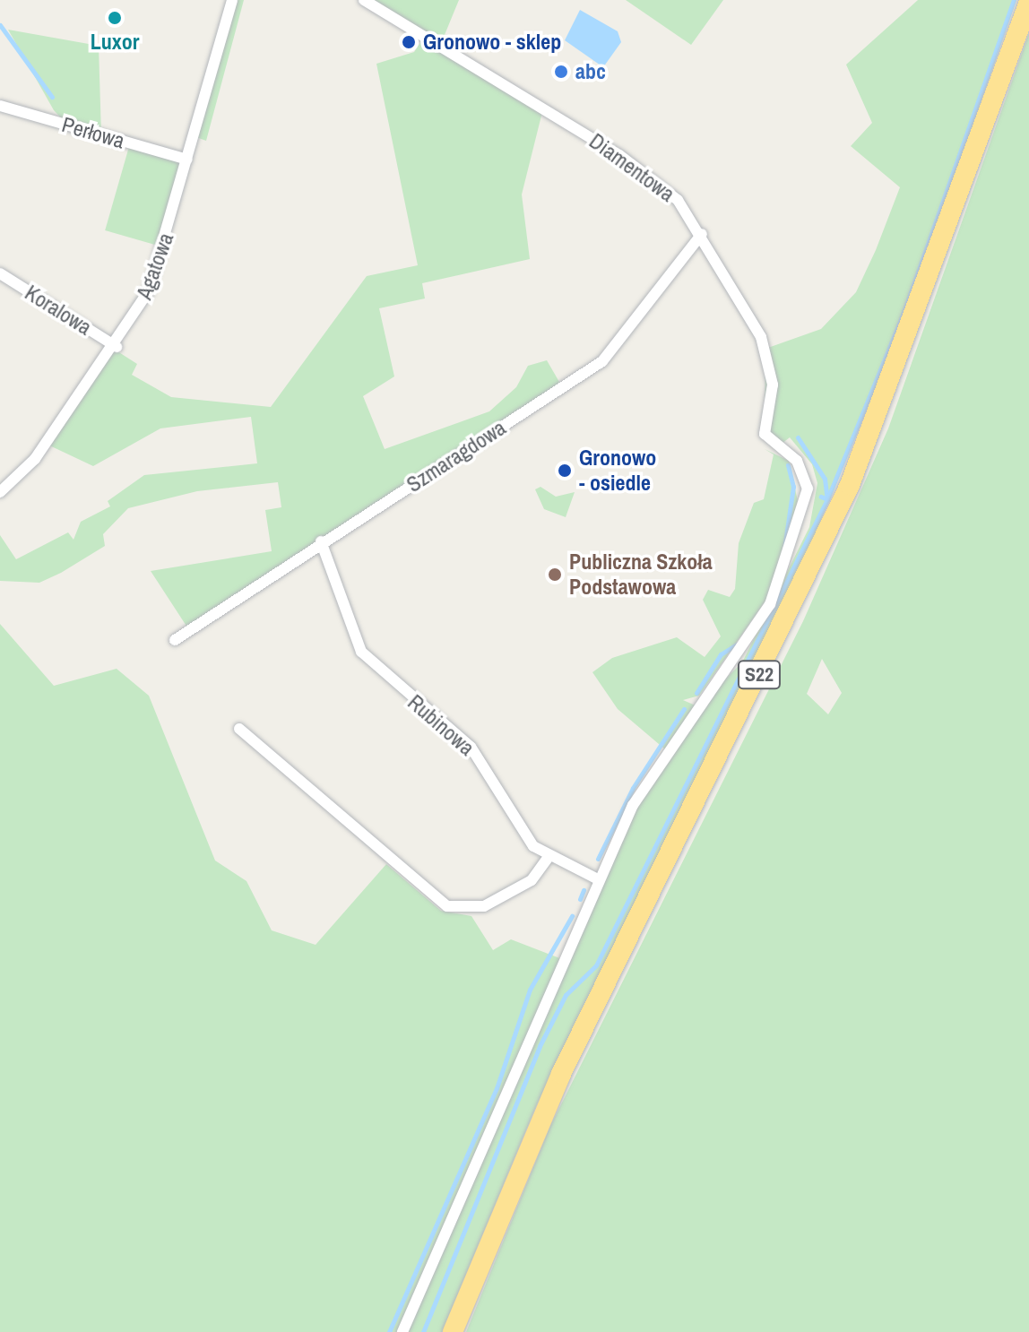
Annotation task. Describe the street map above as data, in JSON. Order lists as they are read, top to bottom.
{
  "streets": {
    "highway": ["S22"],
    "street": [
      "Perłowa",
      "Diamentowa",
      "Agatowa",
      "Koralowa",
      "Szmaragdowa",
      "Rubinowa"
    ]
  },
  "crossings": [
    ["Perłowa", "Agatowa"],
    ["Diamentowa", "Szmaragdowa"],
    ["Diamentowa", "Rubinowa"],
    ["Agatowa", "Koralowa"],
    ["Szmaragdowa", "Rubinowa"]
  ],
  "places": [
    "Luxor",
    "Gronowo - sklep",
    "abc",
    "Gronowo - osiedle",
    "Publiczna Szkoła Podstawowa"
  ]
}
